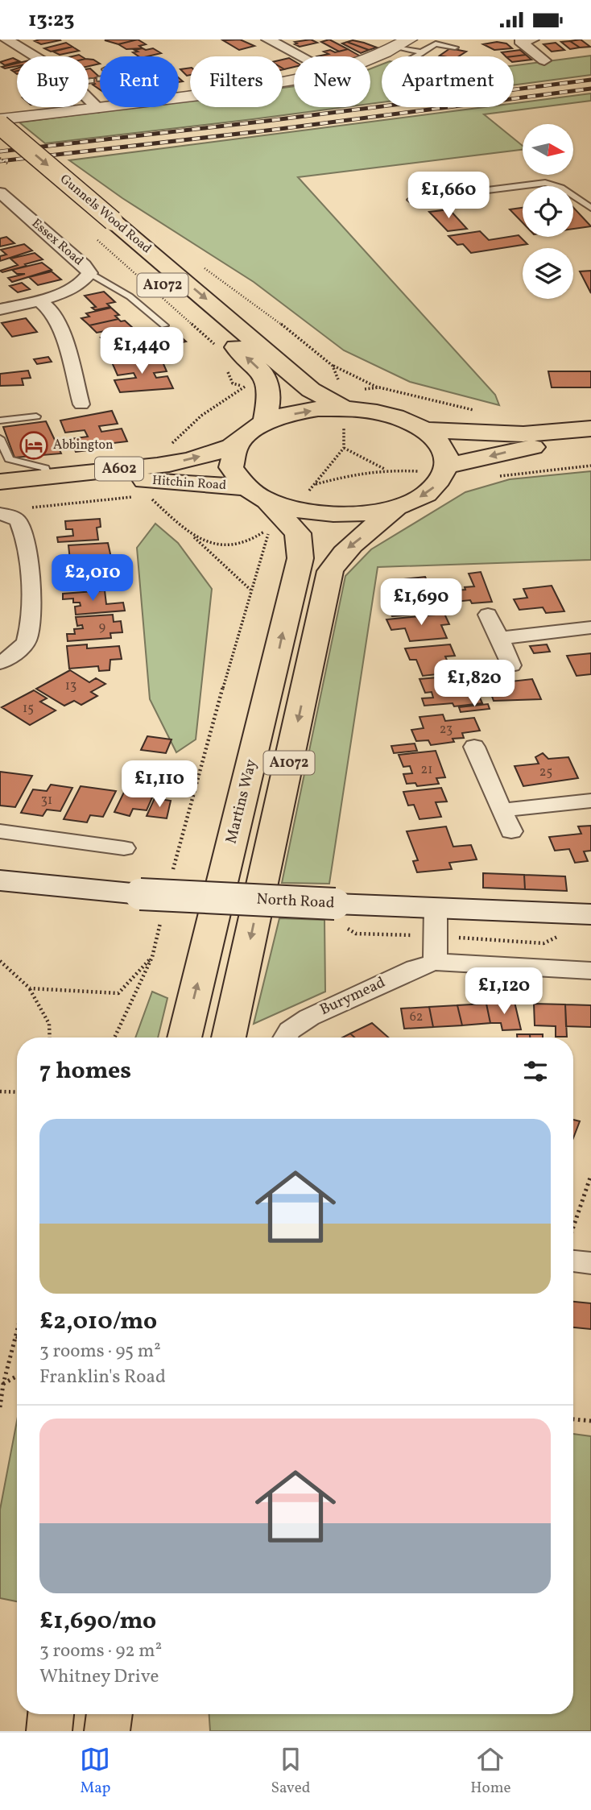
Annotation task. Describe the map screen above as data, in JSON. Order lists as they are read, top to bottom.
{
  "streets": {
    "main road": [
      "Gunnels Wood Road",
      "A1072",
      "A602",
      "Hitchin Road",
      "Martins Way",
      "North Road"
    ],
    "street": ["Essex Road", "Burymead"]
  },
  "crossings": [
    ["Gunnels Wood Road", "A602"],
    ["A1072", "A602"],
    ["A602", "Hitchin Road"],
    ["A602", "Martins Way"],
    ["Hitchin Road", "Martins Way"]
  ],
  "places": {
    "hotel": ["Abbington"]
  },
  "house_numbers": [
    "9",
    "13",
    "15",
    "23",
    "21",
    "25",
    "31",
    "62"
  ],
  "north": "right",
  "page": {
    "status": "13:23",
    "chip": [
      "Buy",
      "Rent",
      "Filters",
      "New",
      "Apartment"
    ],
    "price": [
      "£1,660",
      "£1,440",
      "£2,010",
      "£1,690",
      "£1,820",
      "£1,110",
      "£1,120"
    ],
    "heading": "7 homes",
    "list": [
      {
        "name": "£2,010/mo",
        "note": "3 rooms · 95 m² · Franklin's Road"
      },
      {
        "name": "£1,690/mo",
        "note": "3 rooms · 92 m² · Whitney Drive"
      }
    ],
    "tabs": ["Map", "Saved", "Home"]
  }
}
